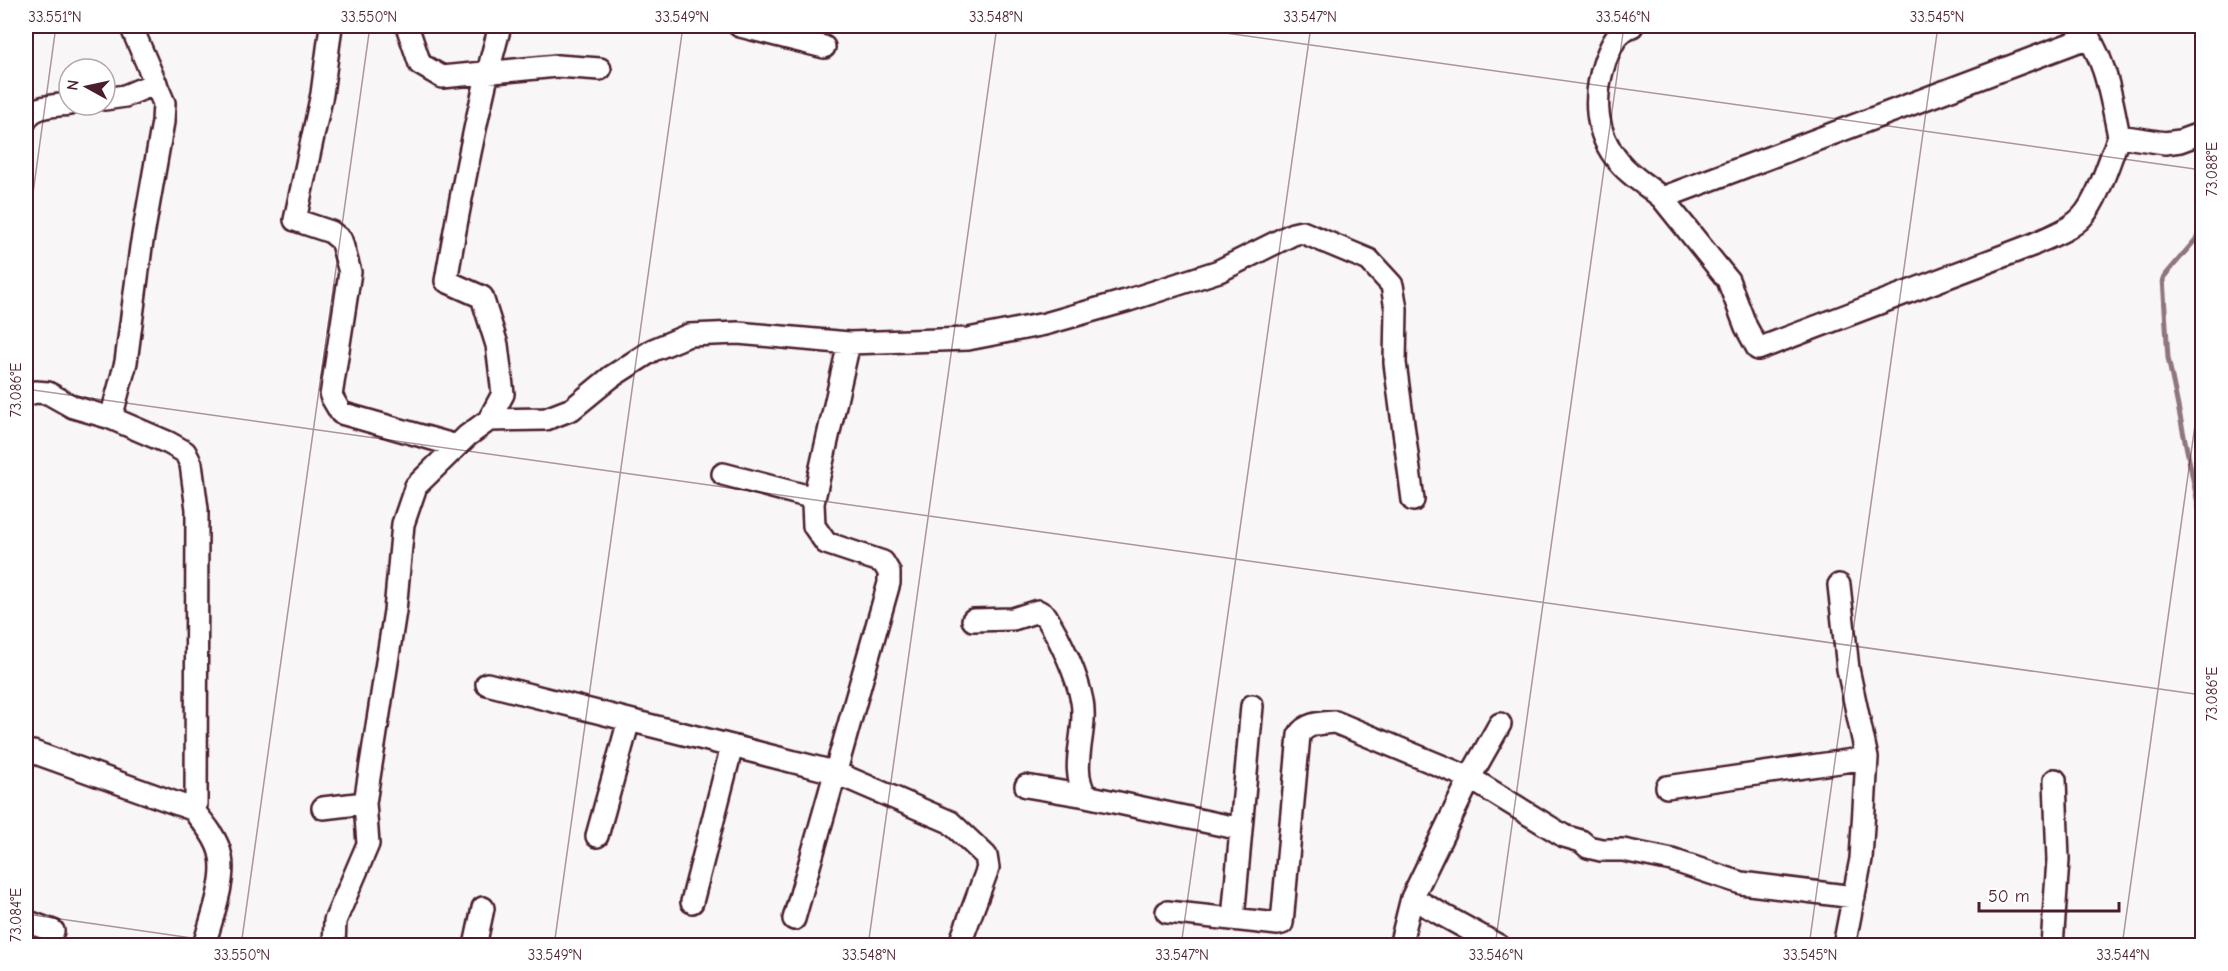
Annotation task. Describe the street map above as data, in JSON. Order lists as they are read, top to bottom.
{
  "scale_bar": "50 m",
  "north": "left",
  "coordinates": [
    "33.551°N",
    "33.550°N",
    "33.549°N",
    "33.548°N",
    "33.547°N",
    "33.546°N",
    "33.545°N",
    "73.088°E",
    "73.086°E",
    "73.084°E",
    "33.544°N"
  ]
}
